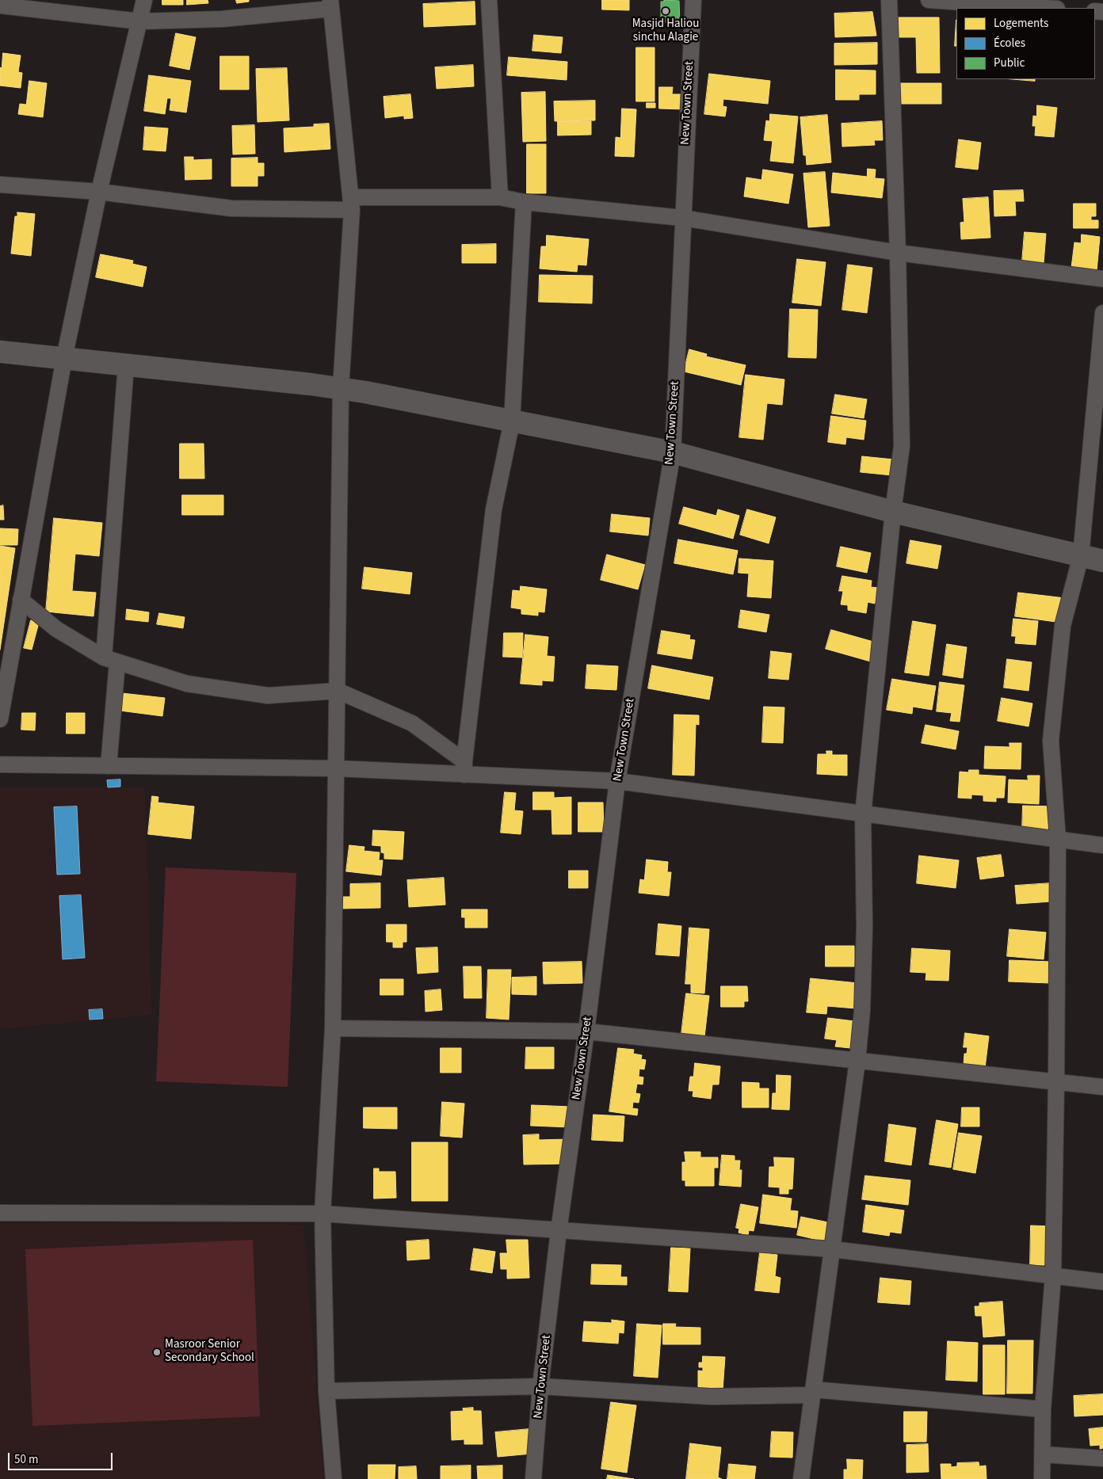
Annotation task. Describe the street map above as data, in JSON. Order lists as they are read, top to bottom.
{
  "streets": {
    "street": ["New Town Street"]
  },
  "places": ["Masjid Haliou sinchu Alagie", "Masroor Senior Secondary School"],
  "legend": ["Logements", "Écoles", "Public"],
  "scale_bar": "50 m"
}
